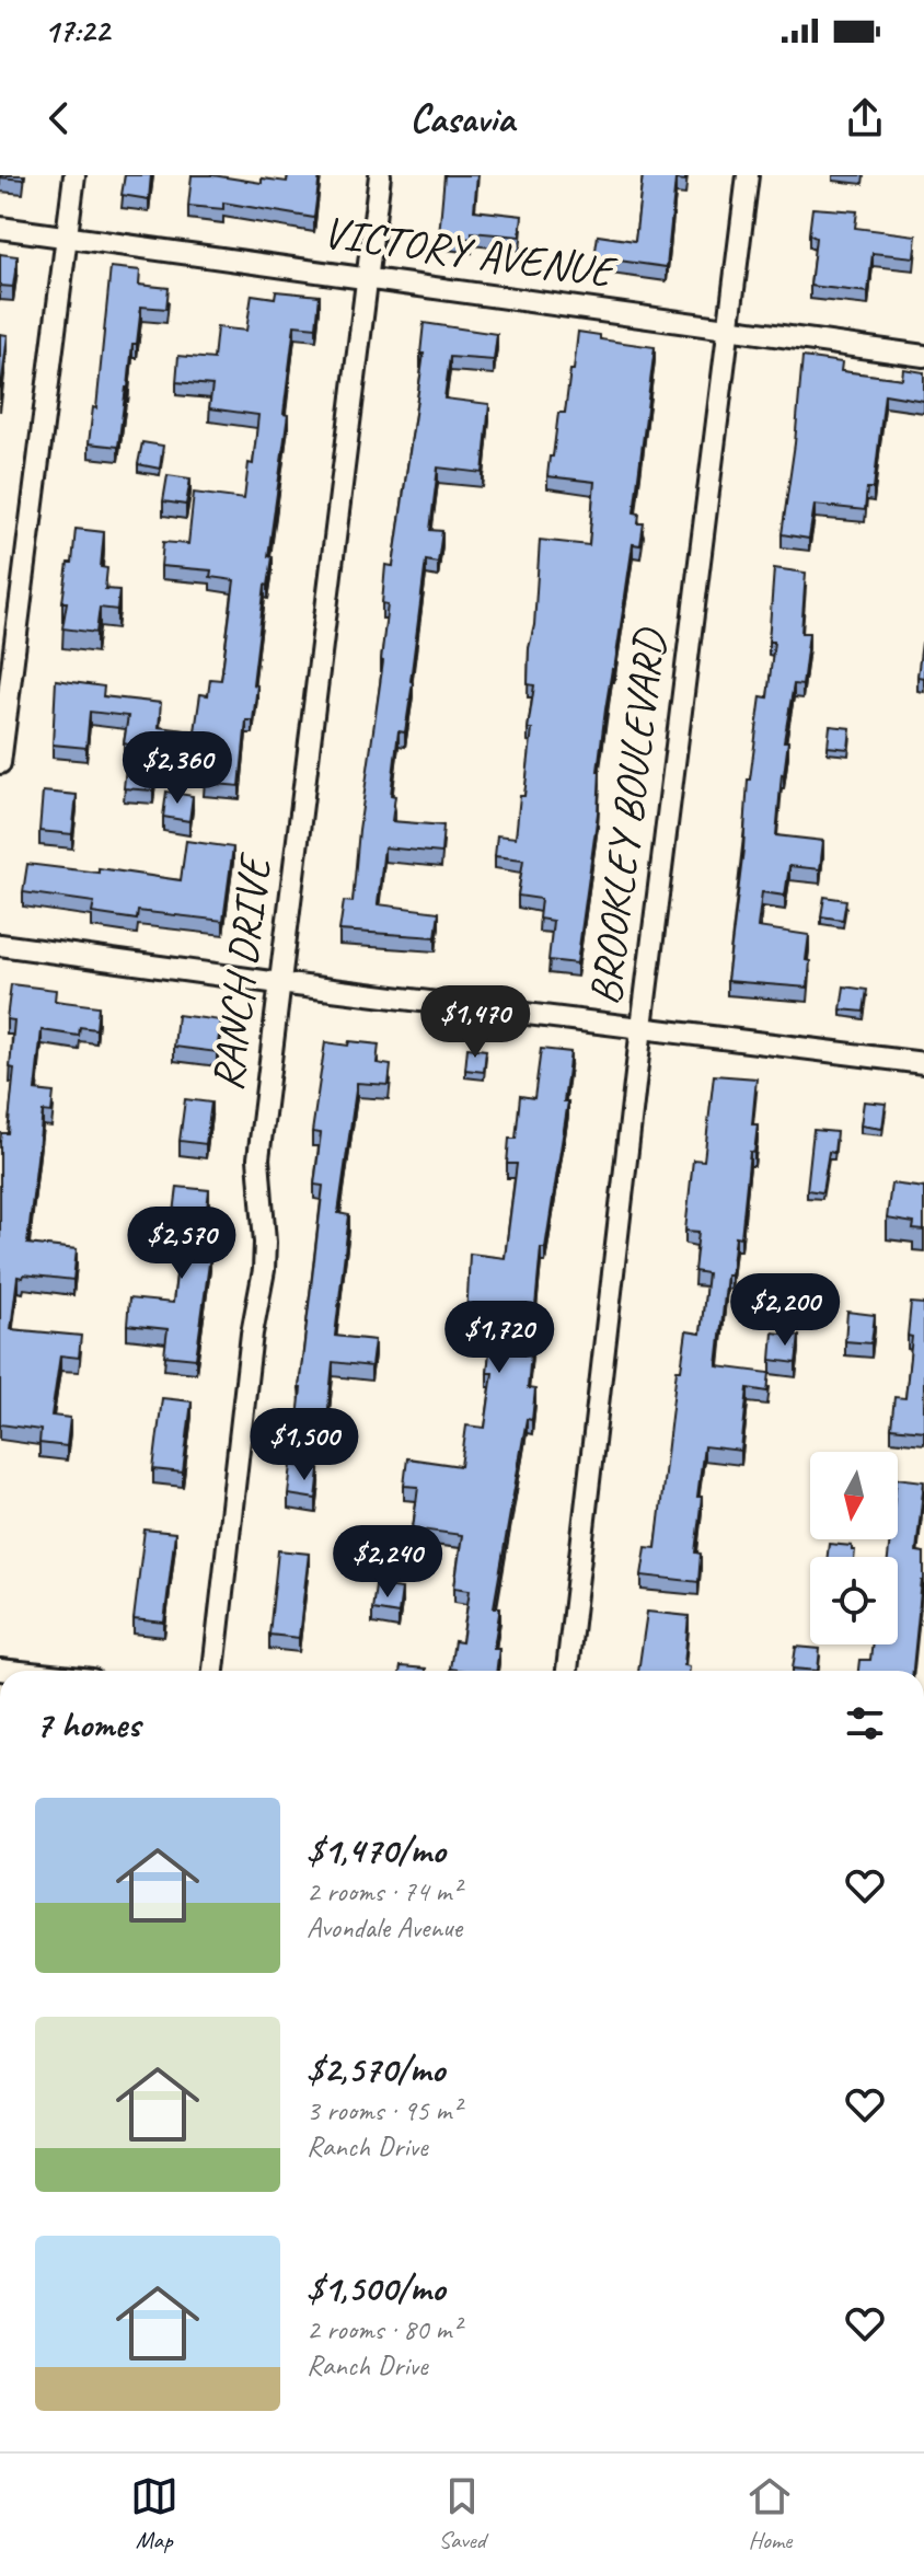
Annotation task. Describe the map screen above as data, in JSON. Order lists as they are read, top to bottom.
{
  "streets": {
    "street": ["VICTORY AVENUE", "BROOKLEY BOULEVARD", "RANCH DRIVE"]
  },
  "crossings": [
    ["VICTORY AVENUE", "BROOKLEY BOULEVARD"],
    ["VICTORY AVENUE", "RANCH DRIVE"]
  ],
  "north": "bottom",
  "page": {
    "status": "17:22",
    "header": "Casavia",
    "price": [
      "$2,360",
      "$1,470",
      "$2,570",
      "$2,200",
      "$1,720",
      "$1,500",
      "$2,240"
    ],
    "heading": "7 homes",
    "list": [
      {
        "name": "$1,470/mo",
        "note": "2 rooms · 74 m² · Avondale Avenue"
      },
      {
        "name": "$2,570/mo",
        "note": "3 rooms · 95 m² · Ranch Drive"
      },
      {
        "name": "$1,500/mo",
        "note": "2 rooms · 80 m² · Ranch Drive"
      }
    ],
    "tabs": ["Map", "Saved", "Home"]
  }
}
